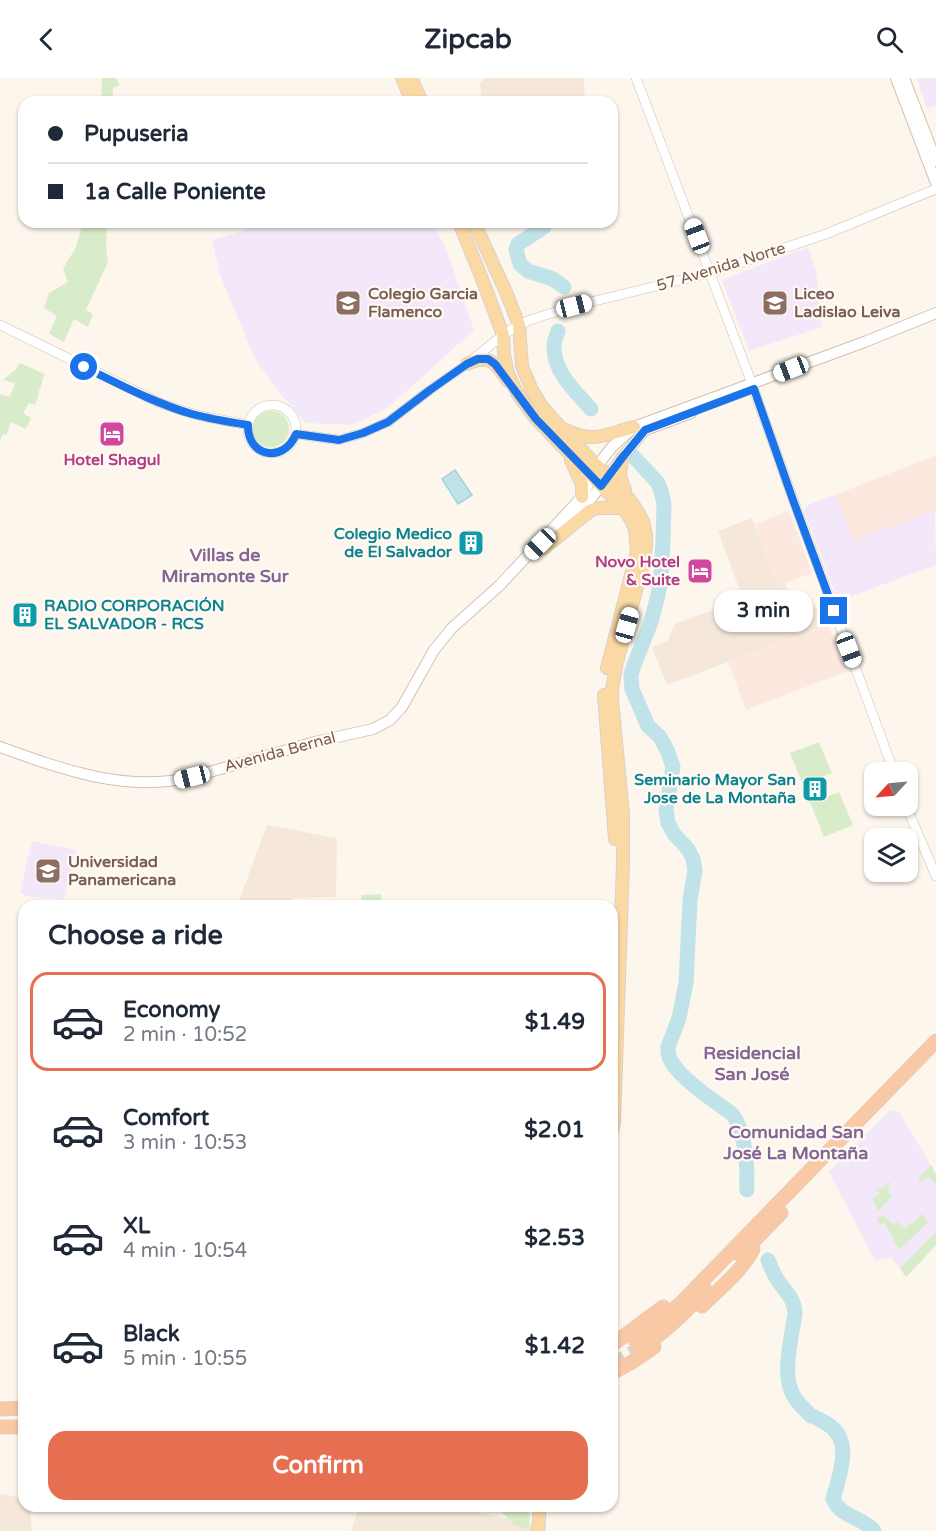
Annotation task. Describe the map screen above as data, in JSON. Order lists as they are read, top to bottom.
{
  "streets": {
    "main road": ["Avenida Bernal"],
    "street": ["57 Avenida Norte"]
  },
  "districts": ["Villas de Miramonte Sur", "Residencial San José", "Comunidad San José La Montaña"],
  "places": {
    "school or university": ["Colegio Garcia Flamenco", "Liceo Ladislao Leiva", "Universidad Panamericana"],
    "hotel": ["Hotel Shagul", "Novo Hotel & Suite"],
    "building": ["Colegio Medico de El Salvador", "RADIO CORPORACIÓN EL SALVADOR - RCS", "Seminario Mayor San Jose de La Montaña"]
  },
  "north": "bottom left",
  "page": {
    "header": "Zipcab",
    "banner": ["Pupuseria", "1a Calle Poniente"],
    "bubble": "3 min",
    "heading": "Choose a ride",
    "list": [
      {
        "name": "Economy",
        "note": "2 min · 10:52",
        "value": "$1.49"
      },
      {
        "name": "Comfort",
        "note": "3 min · 10:53",
        "value": "$2.01"
      },
      {
        "name": "XL",
        "note": "4 min · 10:54",
        "value": "$2.53"
      },
      {
        "name": "Black",
        "note": "5 min · 10:55",
        "value": "$1.42"
      }
    ],
    "buttons": "Confirm"
  }
}
